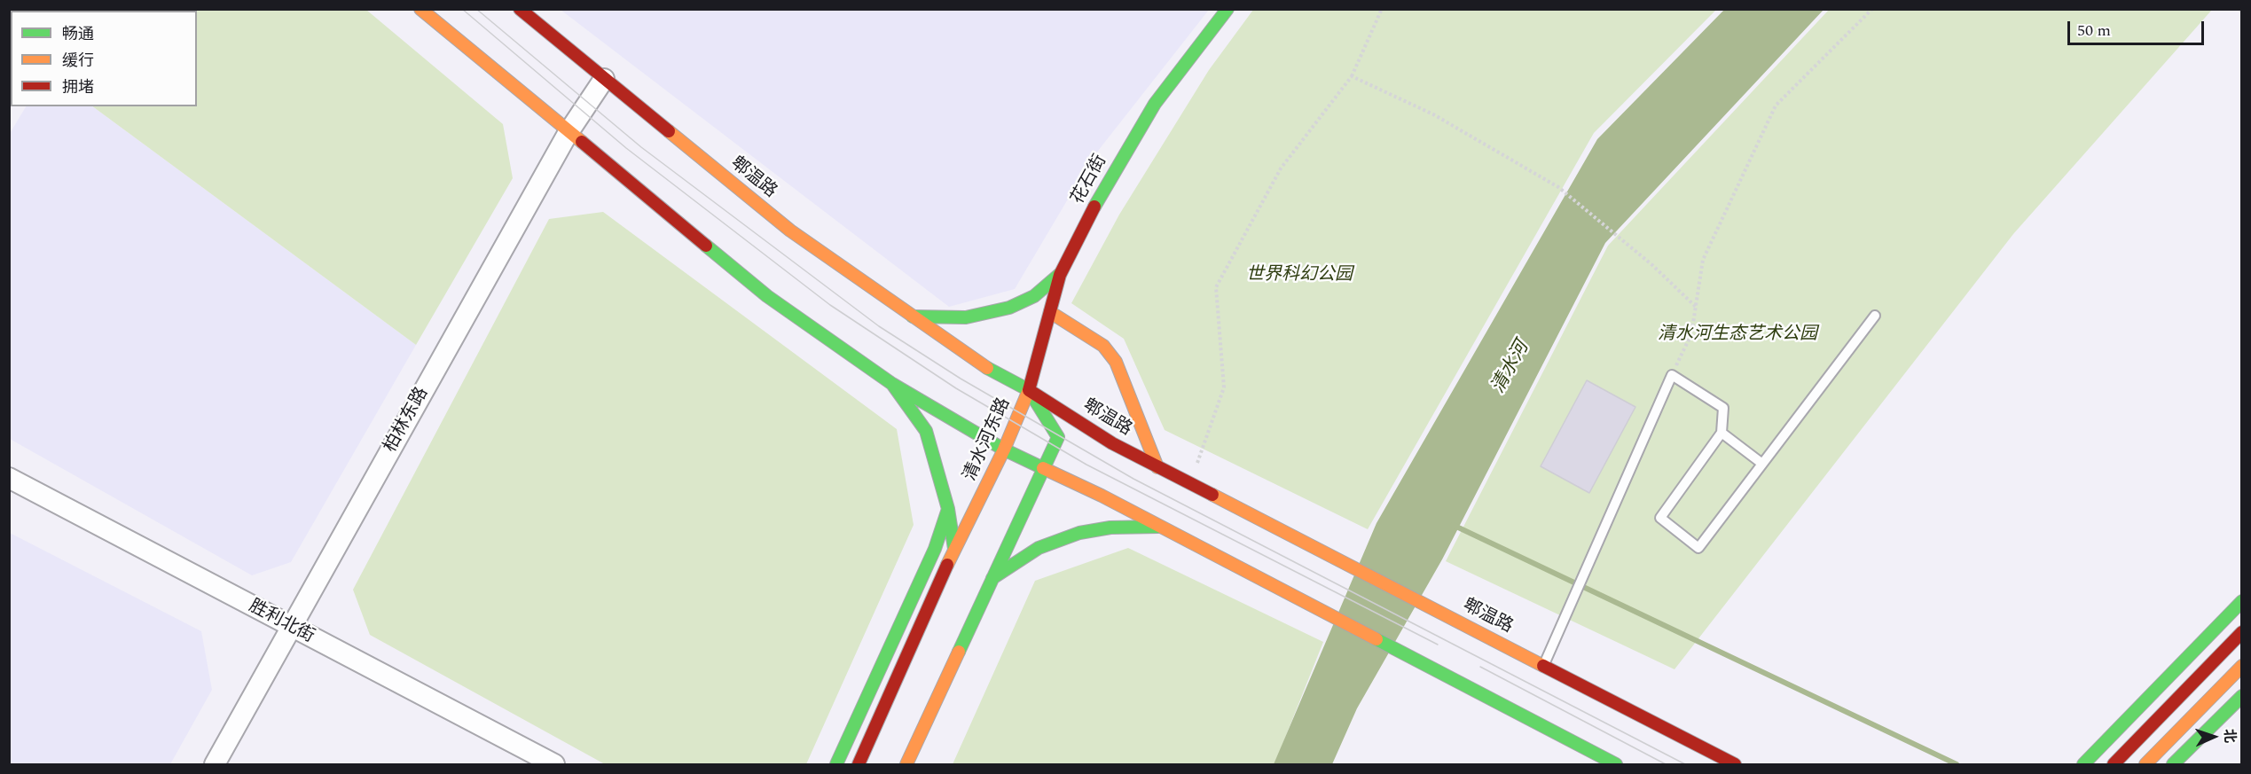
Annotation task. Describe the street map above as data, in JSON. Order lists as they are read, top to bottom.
{
  "streets": {
    "main road": ["郫温路", "花石街", "清水河东路"],
    "street": ["柏林东路", "胜利北街"]
  },
  "crossings": [
    ["郫温路", "花石街"],
    ["郫温路", "柏林东路"],
    ["郫温路", "清水河东路"],
    ["花石街", "清水河东路"],
    ["柏林东路", "胜利北街"]
  ],
  "water": ["清水河"],
  "parks": ["世界科幻公园", "清水河生态艺术公园"],
  "legend": ["畅通", "缓行", "拥堵"],
  "scale_bar": "50 m",
  "north": "right"
}
